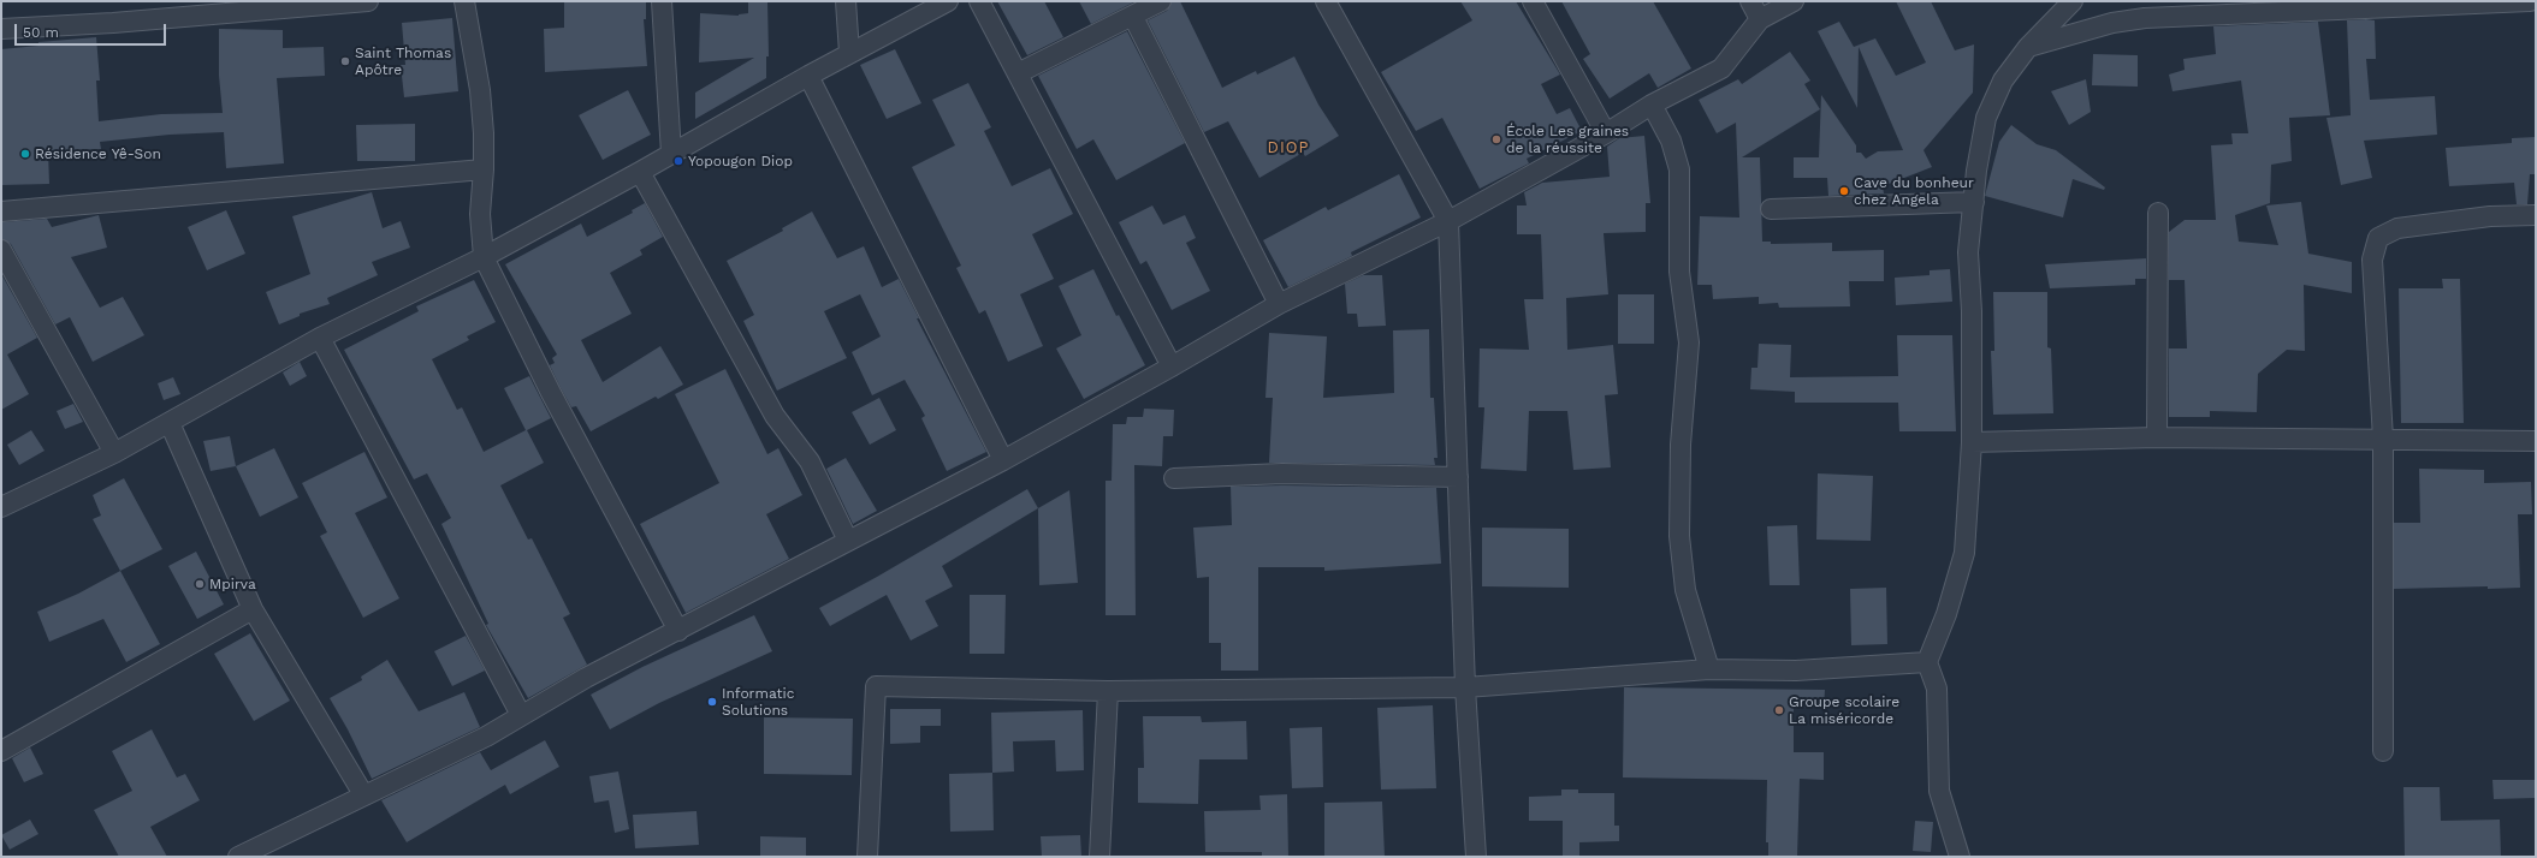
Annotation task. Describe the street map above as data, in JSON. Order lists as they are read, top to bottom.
{
  "districts": ["DIOP"],
  "places": [
    "Saint Thomas Apôtre",
    "École Les graines de la réussite",
    "Résidence Yê-Son",
    "Yopougon Diop",
    "Cave du bonheur chez Angela",
    "Mpirva",
    "Informatic Solutions",
    "Groupe scolaire La miséricorde"
  ],
  "scale_bar": "50 m"
}
